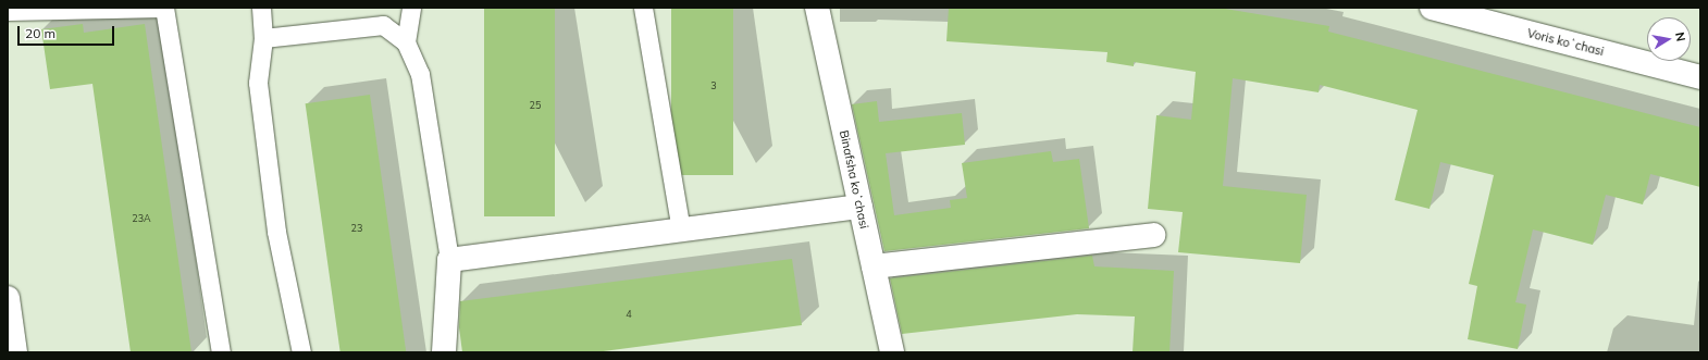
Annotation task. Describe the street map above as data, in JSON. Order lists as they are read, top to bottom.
{
  "streets": {
    "street": ["Voris koʻchasi", "Binafsha koʻchasi"]
  },
  "house_numbers": [
    "3",
    "25",
    "23А",
    "23",
    "4"
  ],
  "scale_bar": "20 m",
  "north": "right"
}
